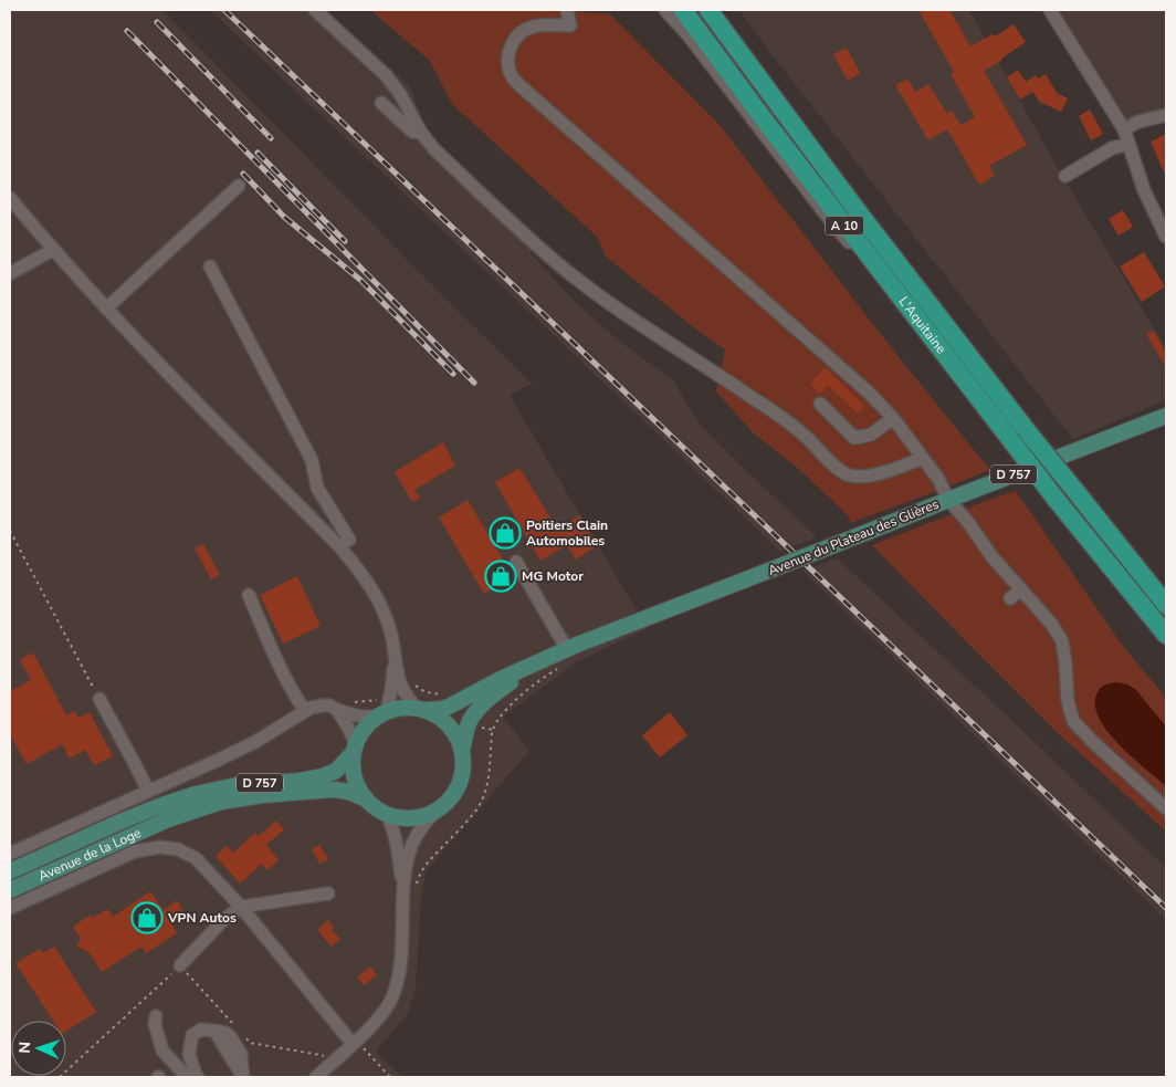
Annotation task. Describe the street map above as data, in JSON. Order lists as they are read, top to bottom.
{
  "streets": {
    "highway": ["A 10", "L'Aquitaine"],
    "main road": ["D 757", "Avenue du Plateau des Glières", "Avenue de la Loge"]
  },
  "crossings": [
    ["Avenue du Plateau des Glières", "Avenue de la Loge"]
  ],
  "places": {
    "shop": ["Poitiers Clain Automobiles", "MG Motor", "VPN Autos"]
  },
  "north": "left"
}
